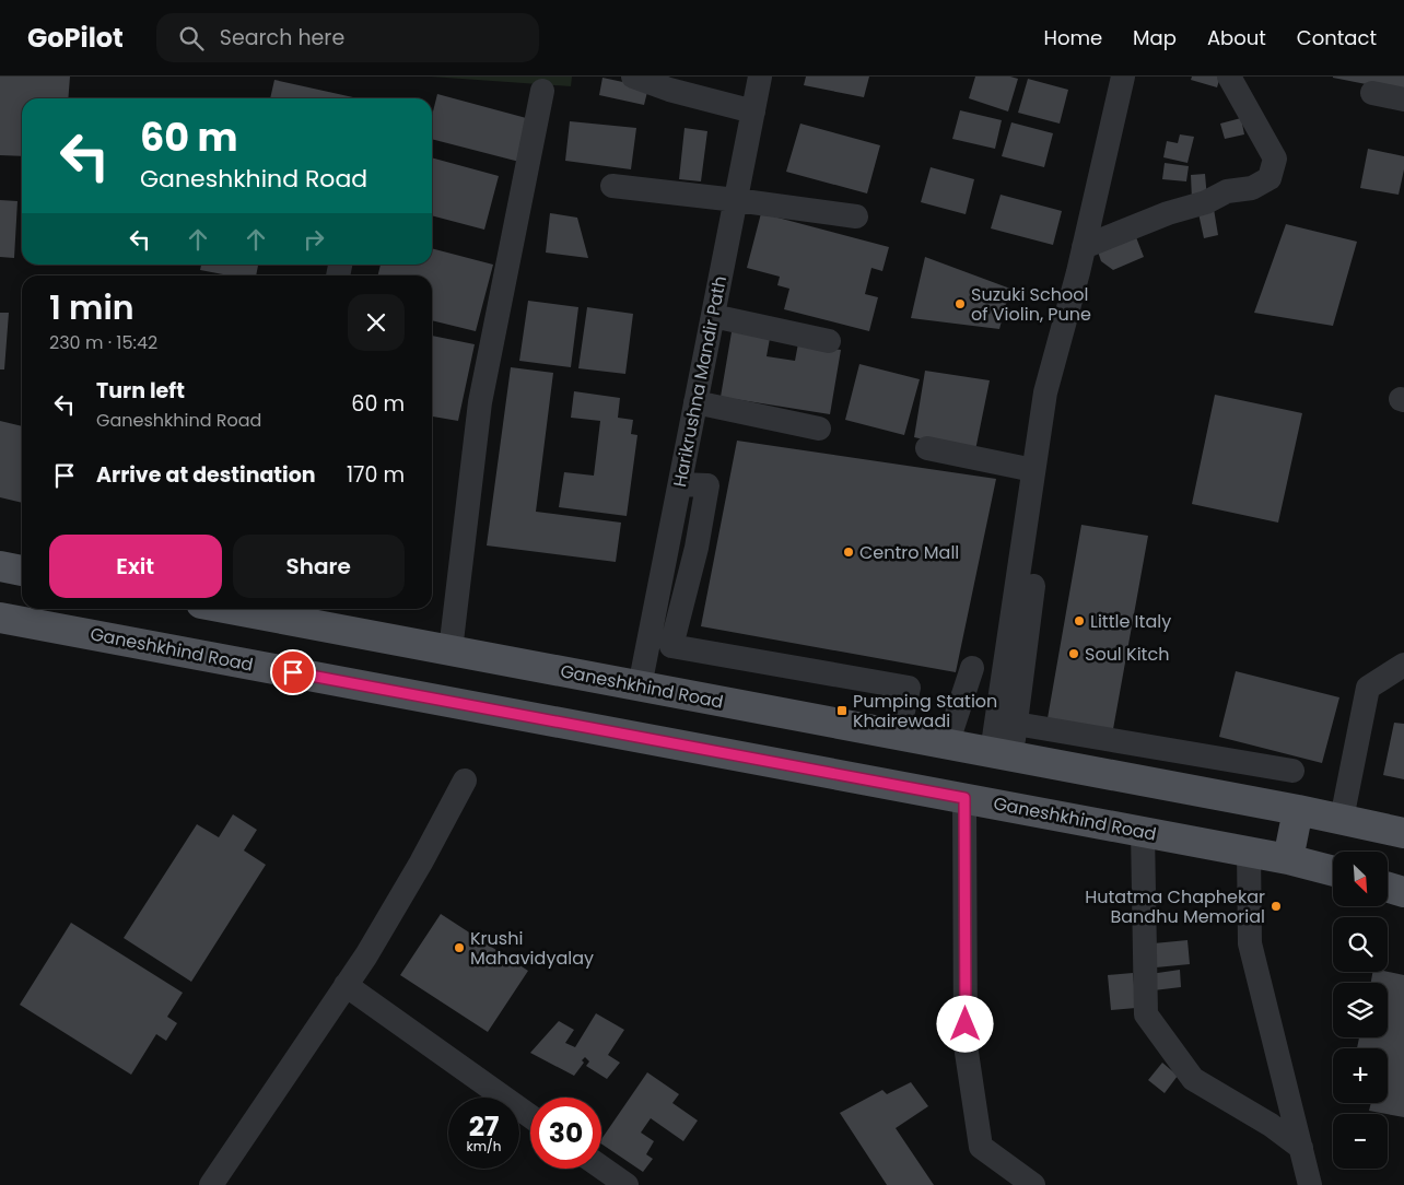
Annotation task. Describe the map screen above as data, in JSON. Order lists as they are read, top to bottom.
{
  "streets": {
    "main road": ["Ganeshkhind Road"],
    "street": ["Harikrushna Mandir Path"]
  },
  "crossings": [
    ["Harikrushna Mandir Path", "Ganeshkhind Road"]
  ],
  "places": {
    "other": [
      "Suzuki School of Violin, Pune",
      "Centro Mall",
      "Little Italy",
      "Soul Kitch",
      "Hutatma Chaphekar Bandhu Memorial",
      "Krushi Mahavidyalay"
    ],
    "transit": ["Pumping Station Khairewadi"]
  },
  "north": "bottom right",
  "page": {
    "header": "GoPilot",
    "search": "Search here",
    "nav": [
      "Home",
      "Map",
      "About",
      "Contact"
    ],
    "turn": ["60 m", "Ganeshkhind Road"],
    "heading": ["1 min", "230 m · 15:42"],
    "list": [
      {
        "name": "Turn left",
        "note": "Ganeshkhind Road",
        "value": "60 m"
      },
      {
        "name": "Arrive at destination",
        "value": "170 m"
      }
    ],
    "buttons": ["Exit", "Share"],
    "map_buttons": ["+", "−"],
    "speed": "27 km/h",
    "limit": "30"
  }
}
